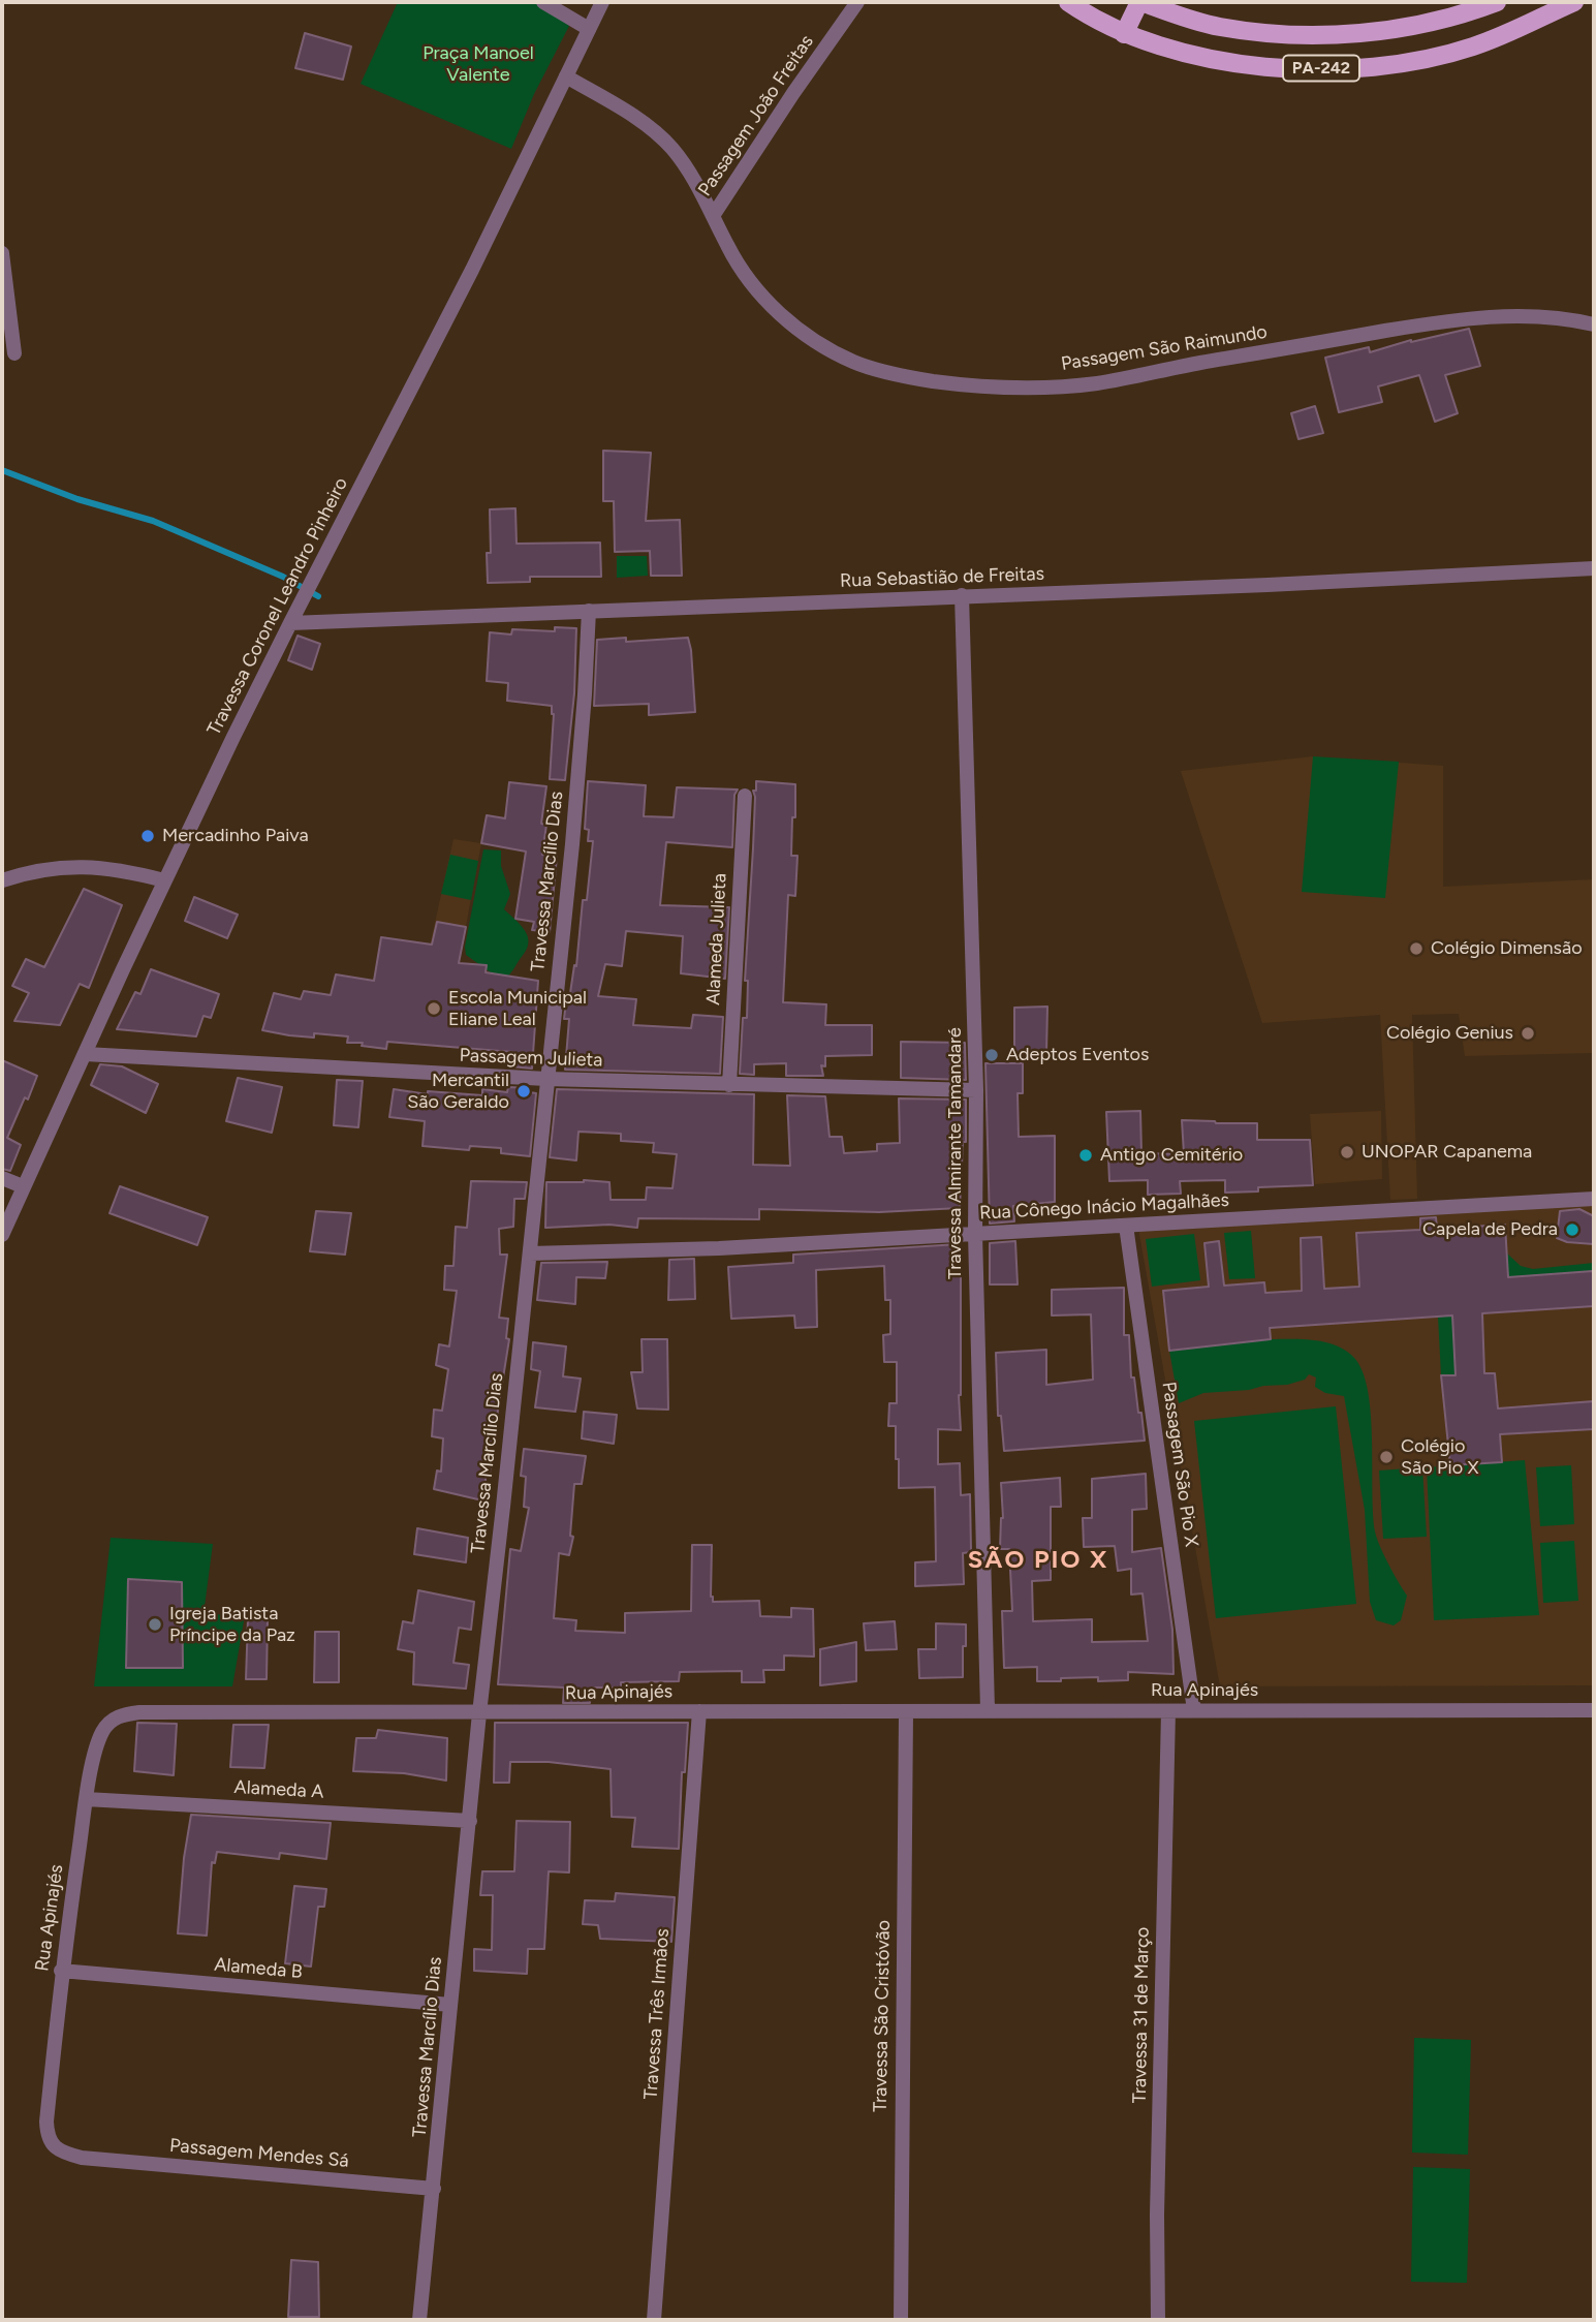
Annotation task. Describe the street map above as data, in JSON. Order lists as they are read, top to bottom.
{
  "streets": {
    "main road": ["PA-242"],
    "street": [
      "Passagem João Freitas",
      "Passagem São Raimundo",
      "Rua Sebastião de Freitas",
      "Travessa Coronel Leandro Pinheiro",
      "Travessa Marcílio Dias",
      "Alameda Julieta",
      "Passagem Julieta",
      "Travessa Almirante Tamandaré",
      "Rua Cônego Inácio Magalhães",
      "Passagem São Pio X",
      "Rua Apinajés",
      "Alameda A",
      "Alameda B",
      "Travessa Três Irmãos",
      "Travessa 31 de Março",
      "Travessa São Cristóvão",
      "Passagem Mendes Sá"
    ]
  },
  "crossings": [
    ["Passagem João Freitas", "Passagem São Raimundo"],
    ["Passagem São Raimundo", "Travessa Coronel Leandro Pinheiro"],
    ["Rua Sebastião de Freitas", "Travessa Coronel Leandro Pinheiro"],
    ["Rua Sebastião de Freitas", "Travessa Marcílio Dias"],
    ["Rua Sebastião de Freitas", "Travessa Almirante Tamandaré"],
    ["Travessa Coronel Leandro Pinheiro", "Passagem Julieta"],
    ["Travessa Marcílio Dias", "Passagem Julieta"],
    ["Travessa Marcílio Dias", "Rua Cônego Inácio Magalhães"],
    ["Travessa Marcílio Dias", "Rua Apinajés"],
    ["Travessa Marcílio Dias", "Alameda A"],
    ["Travessa Marcílio Dias", "Alameda B"],
    ["Travessa Marcílio Dias", "Passagem Mendes Sá"],
    ["Alameda Julieta", "Passagem Julieta"],
    ["Passagem Julieta", "Travessa Almirante Tamandaré"],
    ["Travessa Almirante Tamandaré", "Rua Cônego Inácio Magalhães"],
    ["Travessa Almirante Tamandaré", "Rua Apinajés"],
    ["Rua Cônego Inácio Magalhães", "Passagem São Pio X"],
    ["Passagem São Pio X", "Rua Apinajés"],
    ["Rua Apinajés", "Alameda A"],
    ["Rua Apinajés", "Alameda B"],
    ["Rua Apinajés", "Travessa Três Irmãos"],
    ["Rua Apinajés", "Travessa 31 de Março"],
    ["Rua Apinajés", "Travessa São Cristóvão"],
    ["Rua Apinajés", "Passagem Mendes Sá"]
  ],
  "districts": ["SÃO PIO X"],
  "parks": ["Praça Manoel Valente"],
  "places": [
    "Mercadinho Paiva",
    "Colégio Dimensão",
    "Escola Municipal Eliane Leal",
    "Colégio Genius",
    "Adeptos Eventos",
    "Mercantil São Geraldo",
    "UNOPAR Capanema",
    "Antigo Cemitério",
    "Capela de Pedra",
    "Colégio São Pio X",
    "Igreja Batista Príncipe da Paz"
  ]
}
